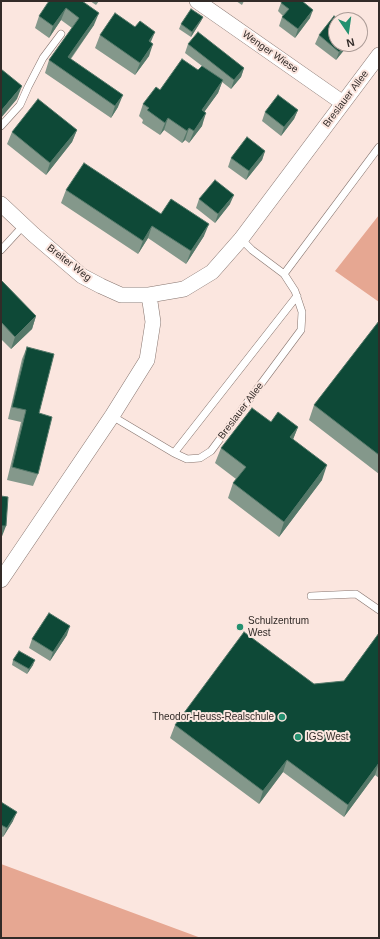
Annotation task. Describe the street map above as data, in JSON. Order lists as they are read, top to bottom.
{
  "streets": {
    "street": ["Wenger Wiese", "Breslauer Allee", "Breiter Weg"]
  },
  "crossings": [
    ["Wenger Wiese", "Breslauer Allee"],
    ["Breslauer Allee", "Breiter Weg"]
  ],
  "places": ["Schulzentrum West", "Theodor-Heuss-Realschule", "IGS West"],
  "north": "bottom"
}
